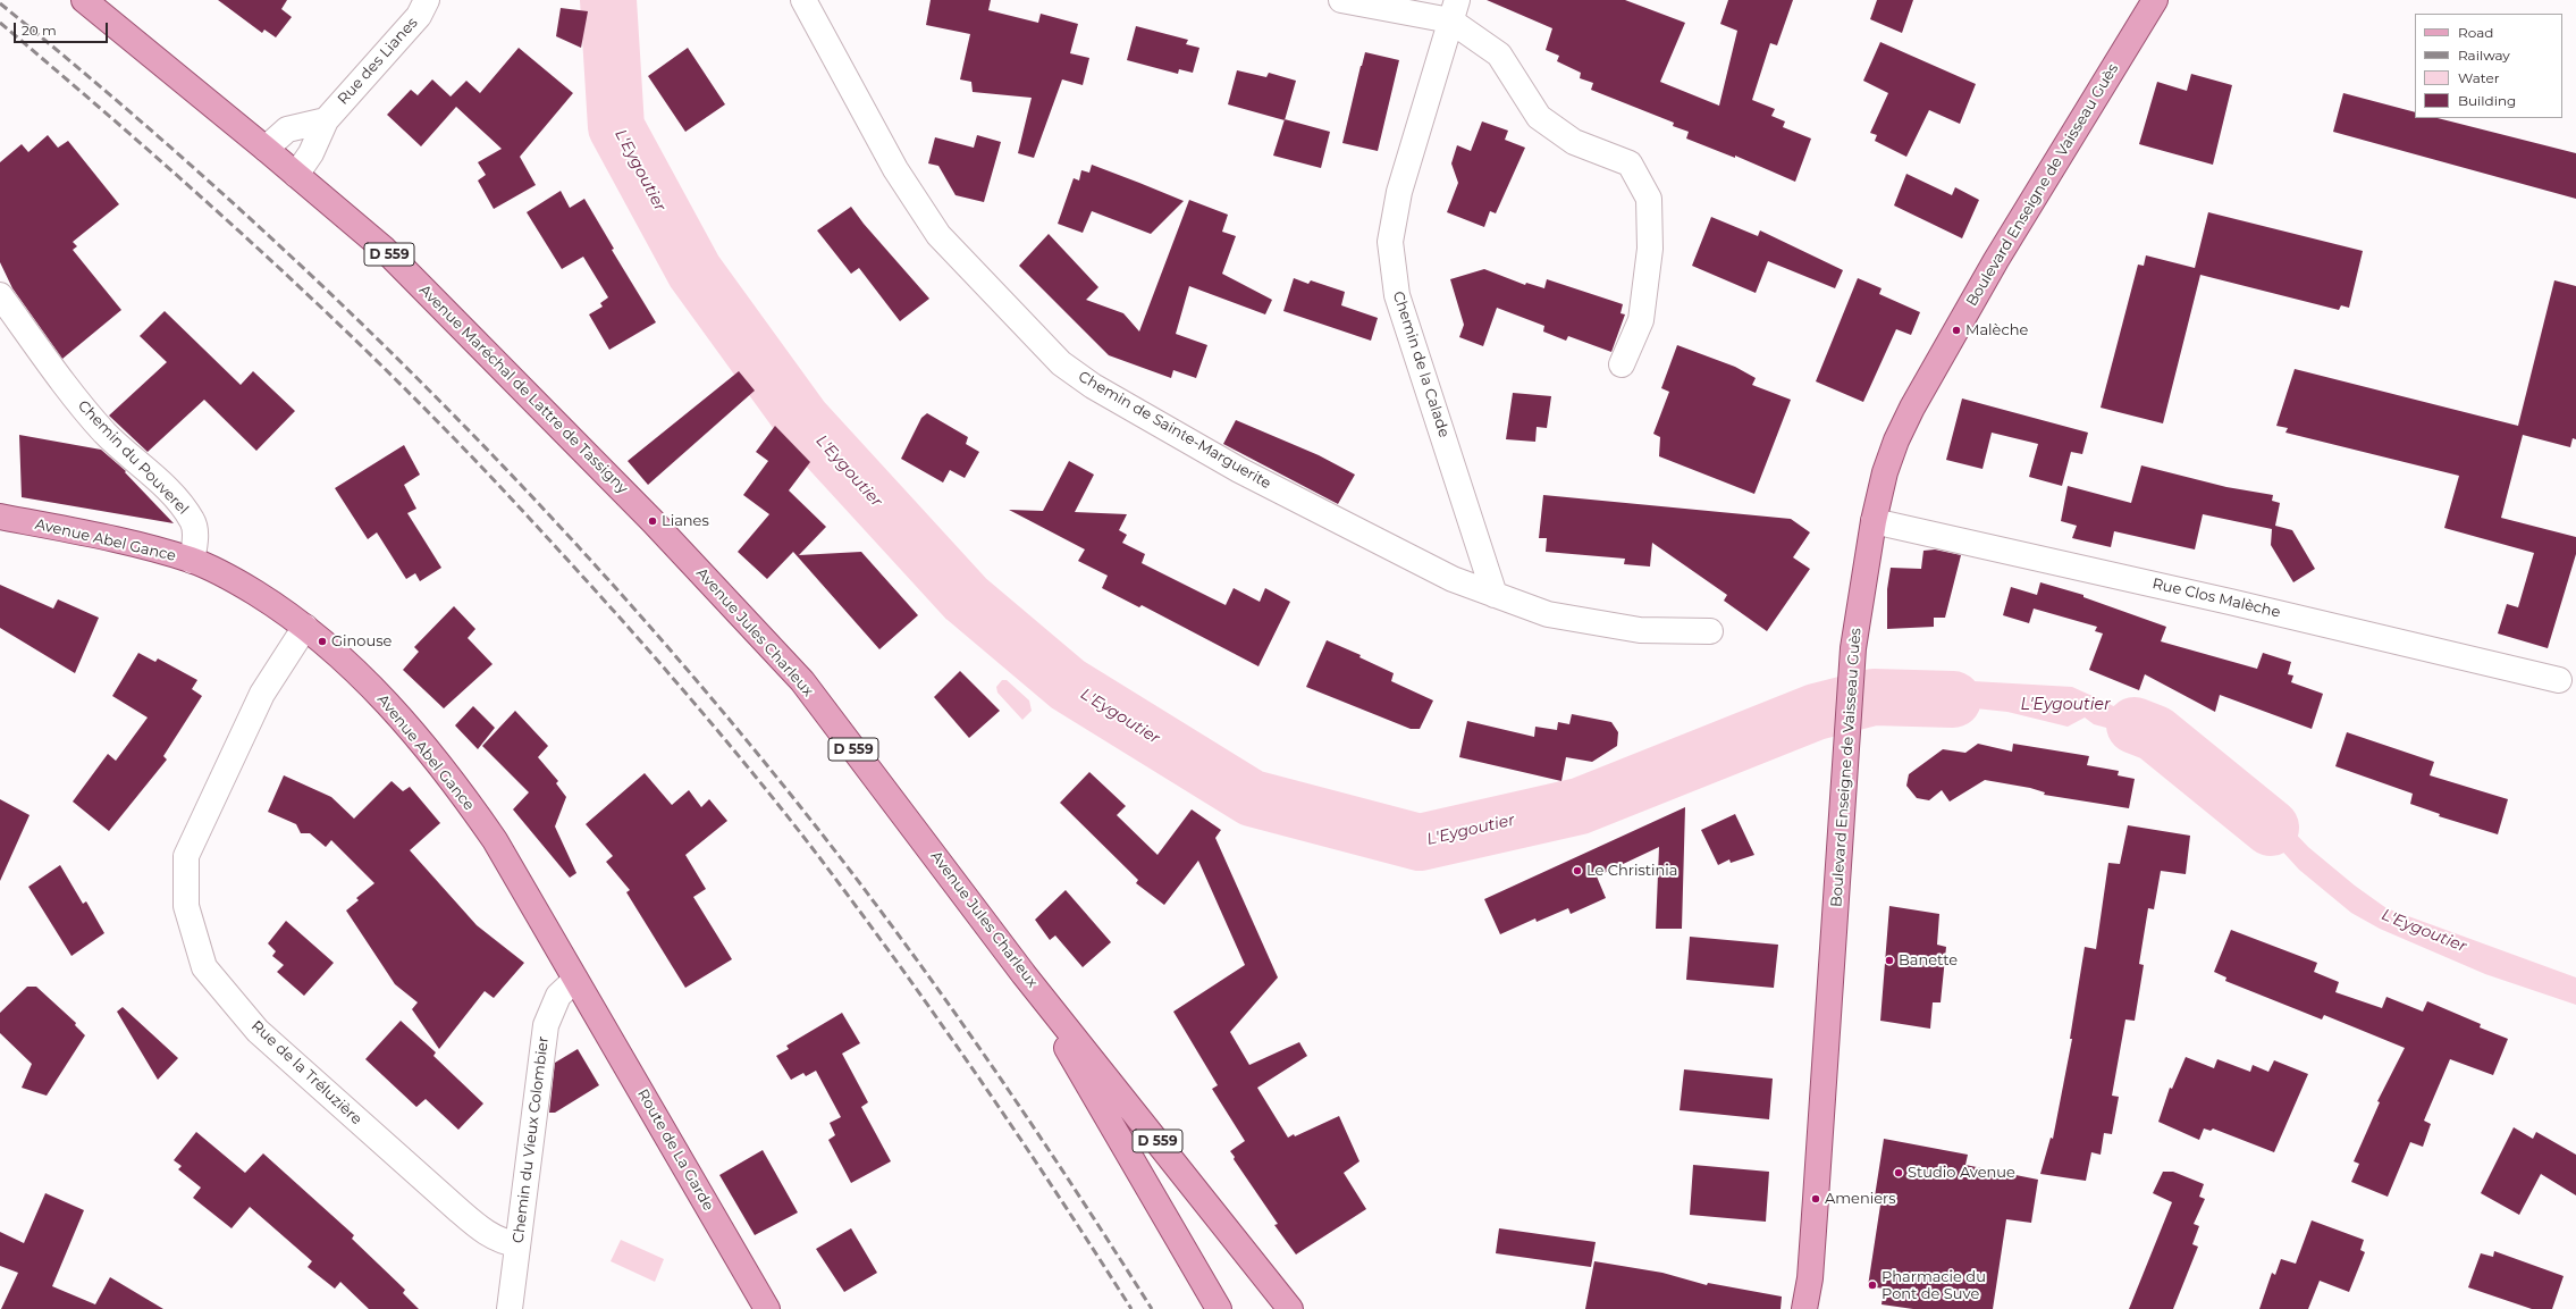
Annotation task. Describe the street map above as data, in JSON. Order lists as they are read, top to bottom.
{
  "streets": {
    "main road": [
      "Boulevard Enseigne de Vaisseau Guès",
      "D 559",
      "Avenue Maréchal de Lattre de Tassigny",
      "Avenue Abel Gance",
      "Avenue Jules Charleux",
      "Route de La Garde"
    ],
    "street": [
      "Rue des Lianes",
      "Chemin de la Calade",
      "Chemin de Sainte-Marguerite",
      "Chemin du Pouverel",
      "Rue Clos Malèche",
      "Rue de la Tréluzière",
      "Chemin du Vieux Colombier"
    ]
  },
  "crossings": [
    ["Rue des Lianes", "Avenue Maréchal de Lattre de Tassigny"],
    ["Boulevard Enseigne de Vaisseau Guès", "Rue Clos Malèche"],
    ["D 559", "Avenue Jules Charleux"],
    ["Chemin de la Calade", "Chemin de Sainte-Marguerite"],
    ["Avenue Maréchal de Lattre de Tassigny", "Avenue Jules Charleux"],
    ["Chemin du Pouverel", "Avenue Abel Gance"],
    ["Avenue Abel Gance", "Rue de la Tréluzière"],
    ["Avenue Abel Gance", "Chemin du Vieux Colombier"],
    ["Avenue Abel Gance", "Route de La Garde"],
    ["Rue de la Tréluzière", "Chemin du Vieux Colombier"],
    ["Chemin du Vieux Colombier", "Route de La Garde"]
  ],
  "water": ["L'Eygoutier"],
  "places": [
    "Malèche",
    "Lianes",
    "Ginouse",
    "Le Christinia",
    "Banette",
    "Studio Avenue",
    "Ameniers",
    "Pharmacie du Pont de Suve"
  ],
  "legend": [
    "Road",
    "Railway",
    "Water",
    "Building"
  ],
  "scale_bar": "20 m"
}
